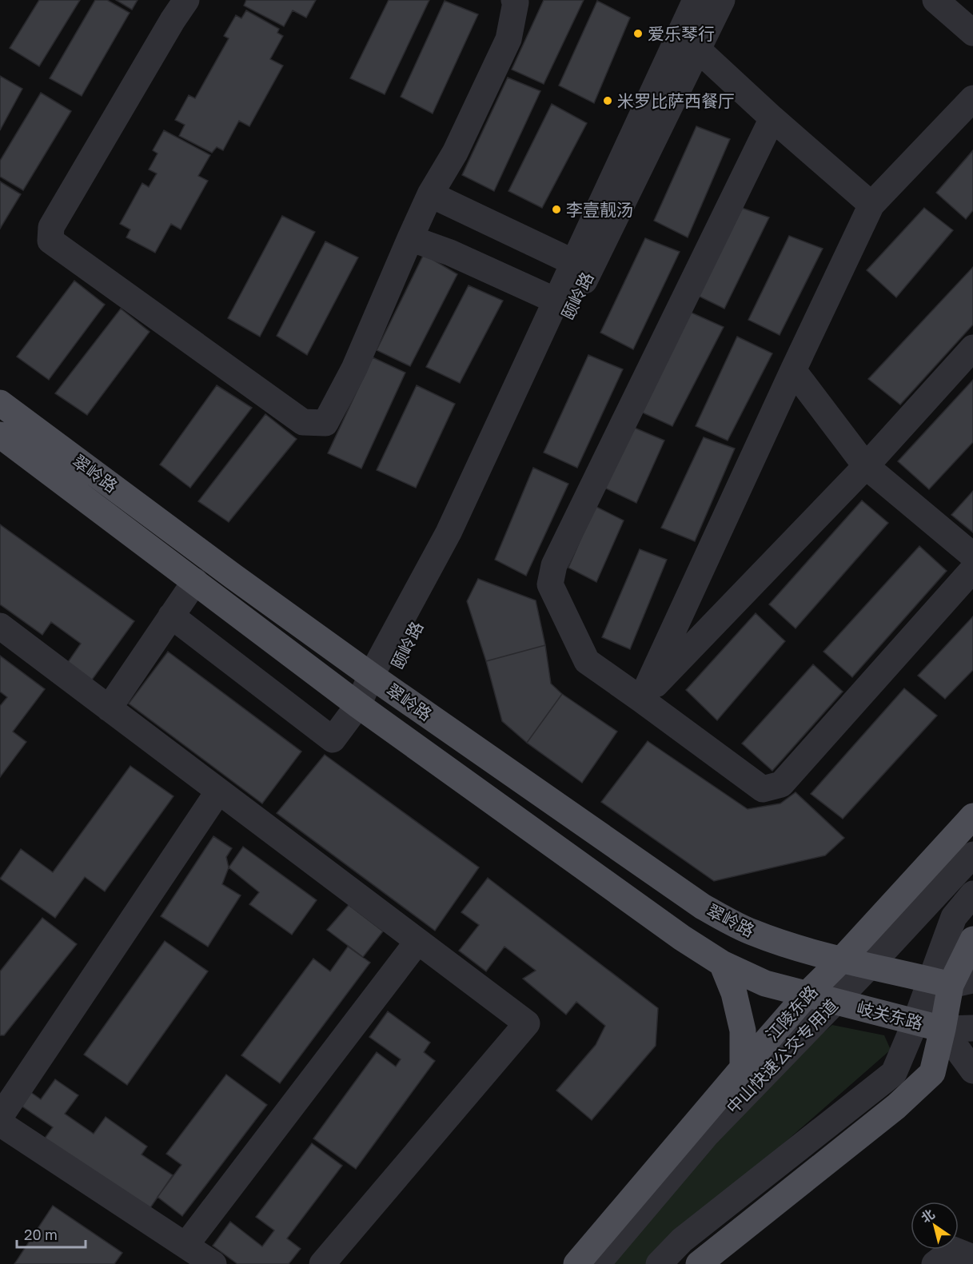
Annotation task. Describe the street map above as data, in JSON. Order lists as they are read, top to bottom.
{
  "streets": {
    "main road": ["翠岭路", "江陵东路", "岐关东路"],
    "street": ["颐岭路", "中山快速公交专用道"]
  },
  "crossings": [
    ["颐岭路", "翠岭路"],
    ["翠岭路", "江陵东路"],
    ["翠岭路", "岐关东路"],
    ["翠岭路", "中山快速公交专用道"],
    ["江陵东路", "岐关东路"],
    ["岐关东路", "中山快速公交专用道"]
  ],
  "places": ["爱乐琴行", "米罗比萨西餐厅", "李壹靓汤"],
  "scale_bar": "20 m",
  "north": "top left"
}
